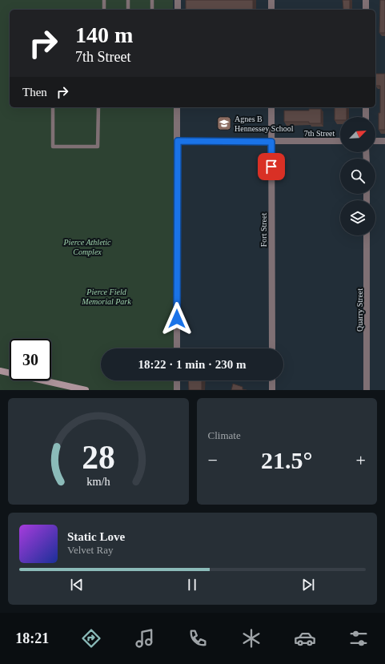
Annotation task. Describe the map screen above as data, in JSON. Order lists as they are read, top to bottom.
{
  "streets": {
    "street": ["7th Street", "Fort Street", "Quarry Street"]
  },
  "crossings": [
    ["7th Street", "Fort Street"]
  ],
  "parks": ["Pierce Athletic Complex", "Pierce Field Memorial Park"],
  "places": {
    "school or university": ["Agnes B Hennessey School"]
  },
  "north": "top right",
  "page": {
    "turn": ["140 m", "7th Street"],
    "then": "Then",
    "limit": "30",
    "trip": "18:22 · 1 min · 230 m",
    "tile": "Climate",
    "heat": ["−", "21.5°", "+"],
    "song": ["Static Love", "Velvet Ray"],
    "tabs": "18:21",
    "gauge": ["28", "km/h"]
  }
}
